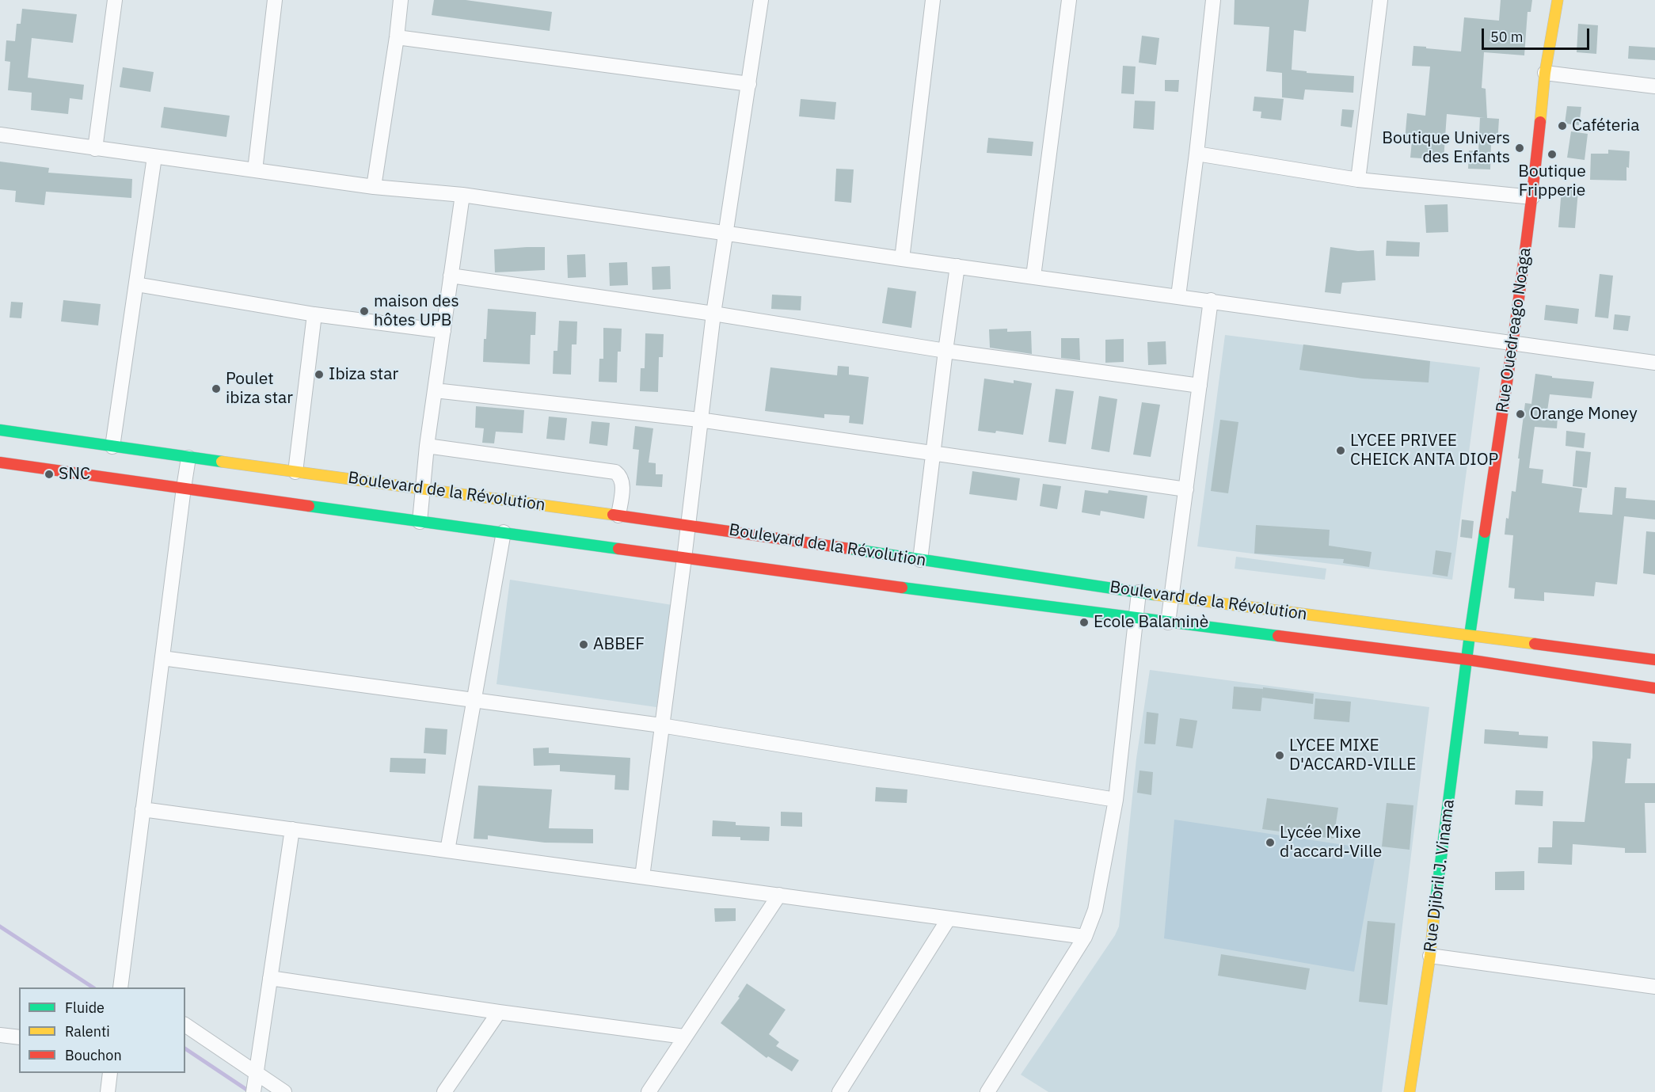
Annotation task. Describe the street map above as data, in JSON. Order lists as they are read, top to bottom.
{
  "streets": {
    "main road": ["Rue Ouedreago Noaga", "Boulevard de la Révolution", "Rue Djibril J. Vinama"]
  },
  "crossings": [
    ["Rue Ouedreago Noaga", "Boulevard de la Révolution"],
    ["Rue Ouedreago Noaga", "Rue Djibril J. Vinama"],
    ["Boulevard de la Révolution", "Rue Djibril J. Vinama"]
  ],
  "places": [
    "Caféteria",
    "Boutique Univers des Enfants",
    "Boutique Fripperie",
    "maison des hôtes UPB",
    "Ibiza star",
    "Poulet ibiza star",
    "Orange Money",
    "LYCEE PRIVEE CHEICK ANTA DIOP",
    "SNC",
    "Ecole Balaminè",
    "ABBEF",
    "LYCEE MIXE D'ACCARD-VILLE",
    "Lycée Mixe d'accard-Ville"
  ],
  "legend": ["Fluide", "Ralenti", "Bouchon"],
  "scale_bar": "50 m"
}
